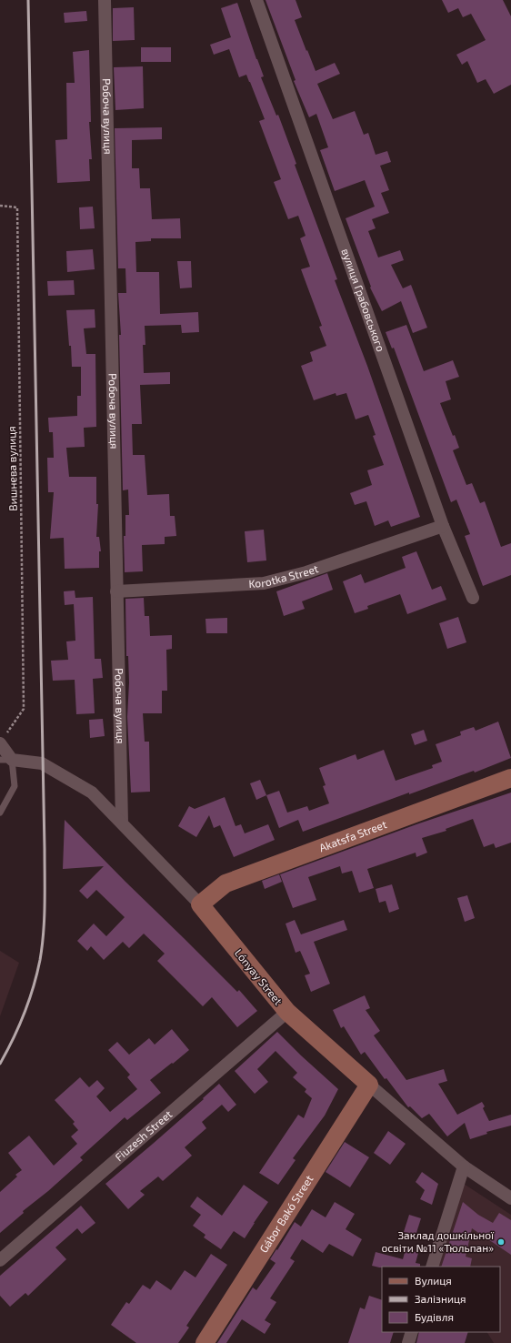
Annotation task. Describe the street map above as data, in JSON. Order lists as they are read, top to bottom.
{
  "streets": {
    "street": [
      "Робоча вулиця",
      "вулиця Грабовського",
      "Korotka Street",
      "Akatsfa Street",
      "Lónyay Street",
      "Fiuzesh Street",
      "Gábor Bakó Street"
    ],
    "path": ["Вишнева вулиця"]
  },
  "crossings": [
    ["Робоча вулиця", "Korotka Street"],
    ["Робоча вулиця", "Lónyay Street"],
    ["вулиця Грабовського", "Korotka Street"],
    ["Akatsfa Street", "Lónyay Street"],
    ["Lónyay Street", "Fiuzesh Street"],
    ["Lónyay Street", "Gábor Bakó Street"]
  ],
  "places": ["Заклад дошкільної освіти №11 «Тюльпан»"],
  "legend": ["Вулиця", "Залізниця", "Будівля"]
}
